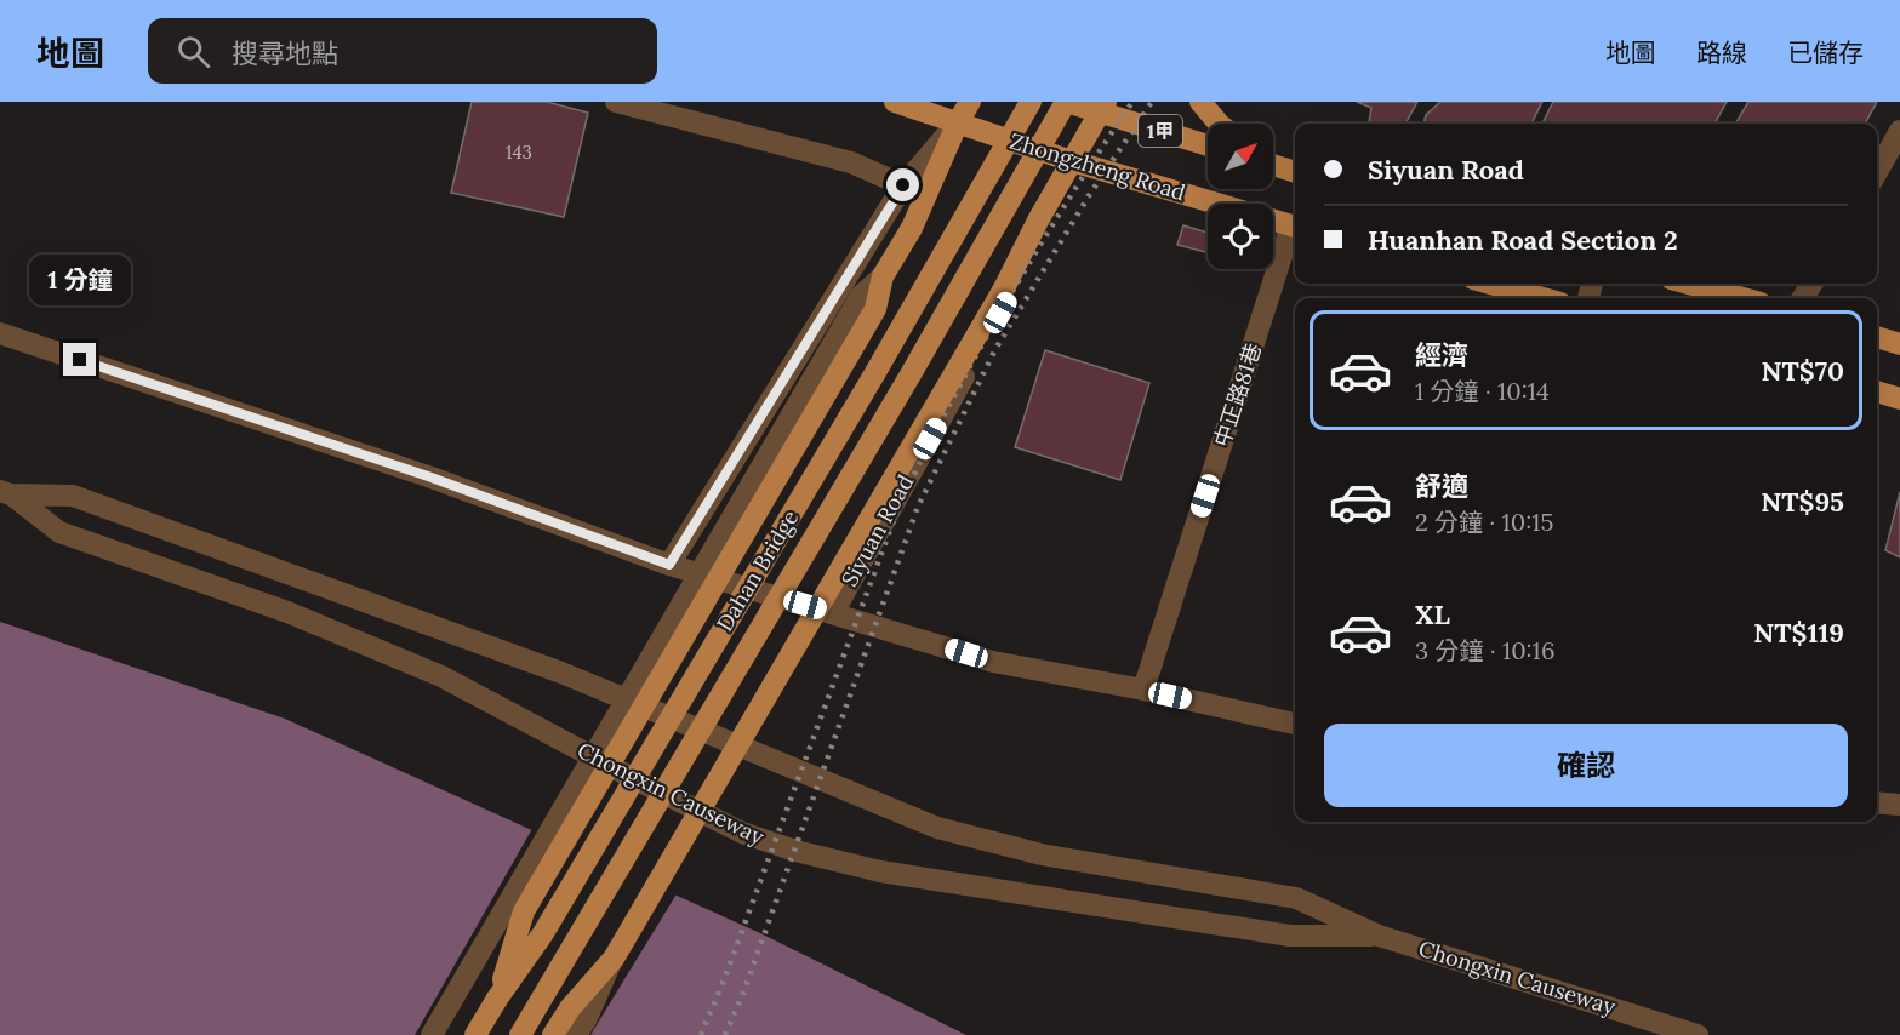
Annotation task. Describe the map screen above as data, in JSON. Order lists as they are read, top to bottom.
{
  "streets": {
    "main road": [
      "1甲",
      "Zhongzheng Road",
      "Siyuan Road",
      "Dahan Bridge"
    ],
    "street": ["中正路81巷", "Chongxin Causeway"]
  },
  "crossings": [
    ["1甲", "Siyuan Road"],
    ["1甲", "Dahan Bridge"],
    ["Zhongzheng Road", "Siyuan Road"]
  ],
  "house_numbers": ["143"],
  "north": "top right",
  "page": {
    "header": "地圖",
    "search": "搜尋地點",
    "nav": ["地圖", "路線", "已儲存"],
    "banner": ["Siyuan Road", "Huanhan Road Section 2"],
    "bubble": "1 分鐘",
    "list": [
      {
        "name": "經濟",
        "note": "1 分鐘 · 10:14",
        "value": "NT$70"
      },
      {
        "name": "舒適",
        "note": "2 分鐘 · 10:15",
        "value": "NT$95"
      },
      {
        "name": "XL",
        "note": "3 分鐘 · 10:16",
        "value": "NT$119"
      }
    ],
    "buttons": "確認"
  }
}
